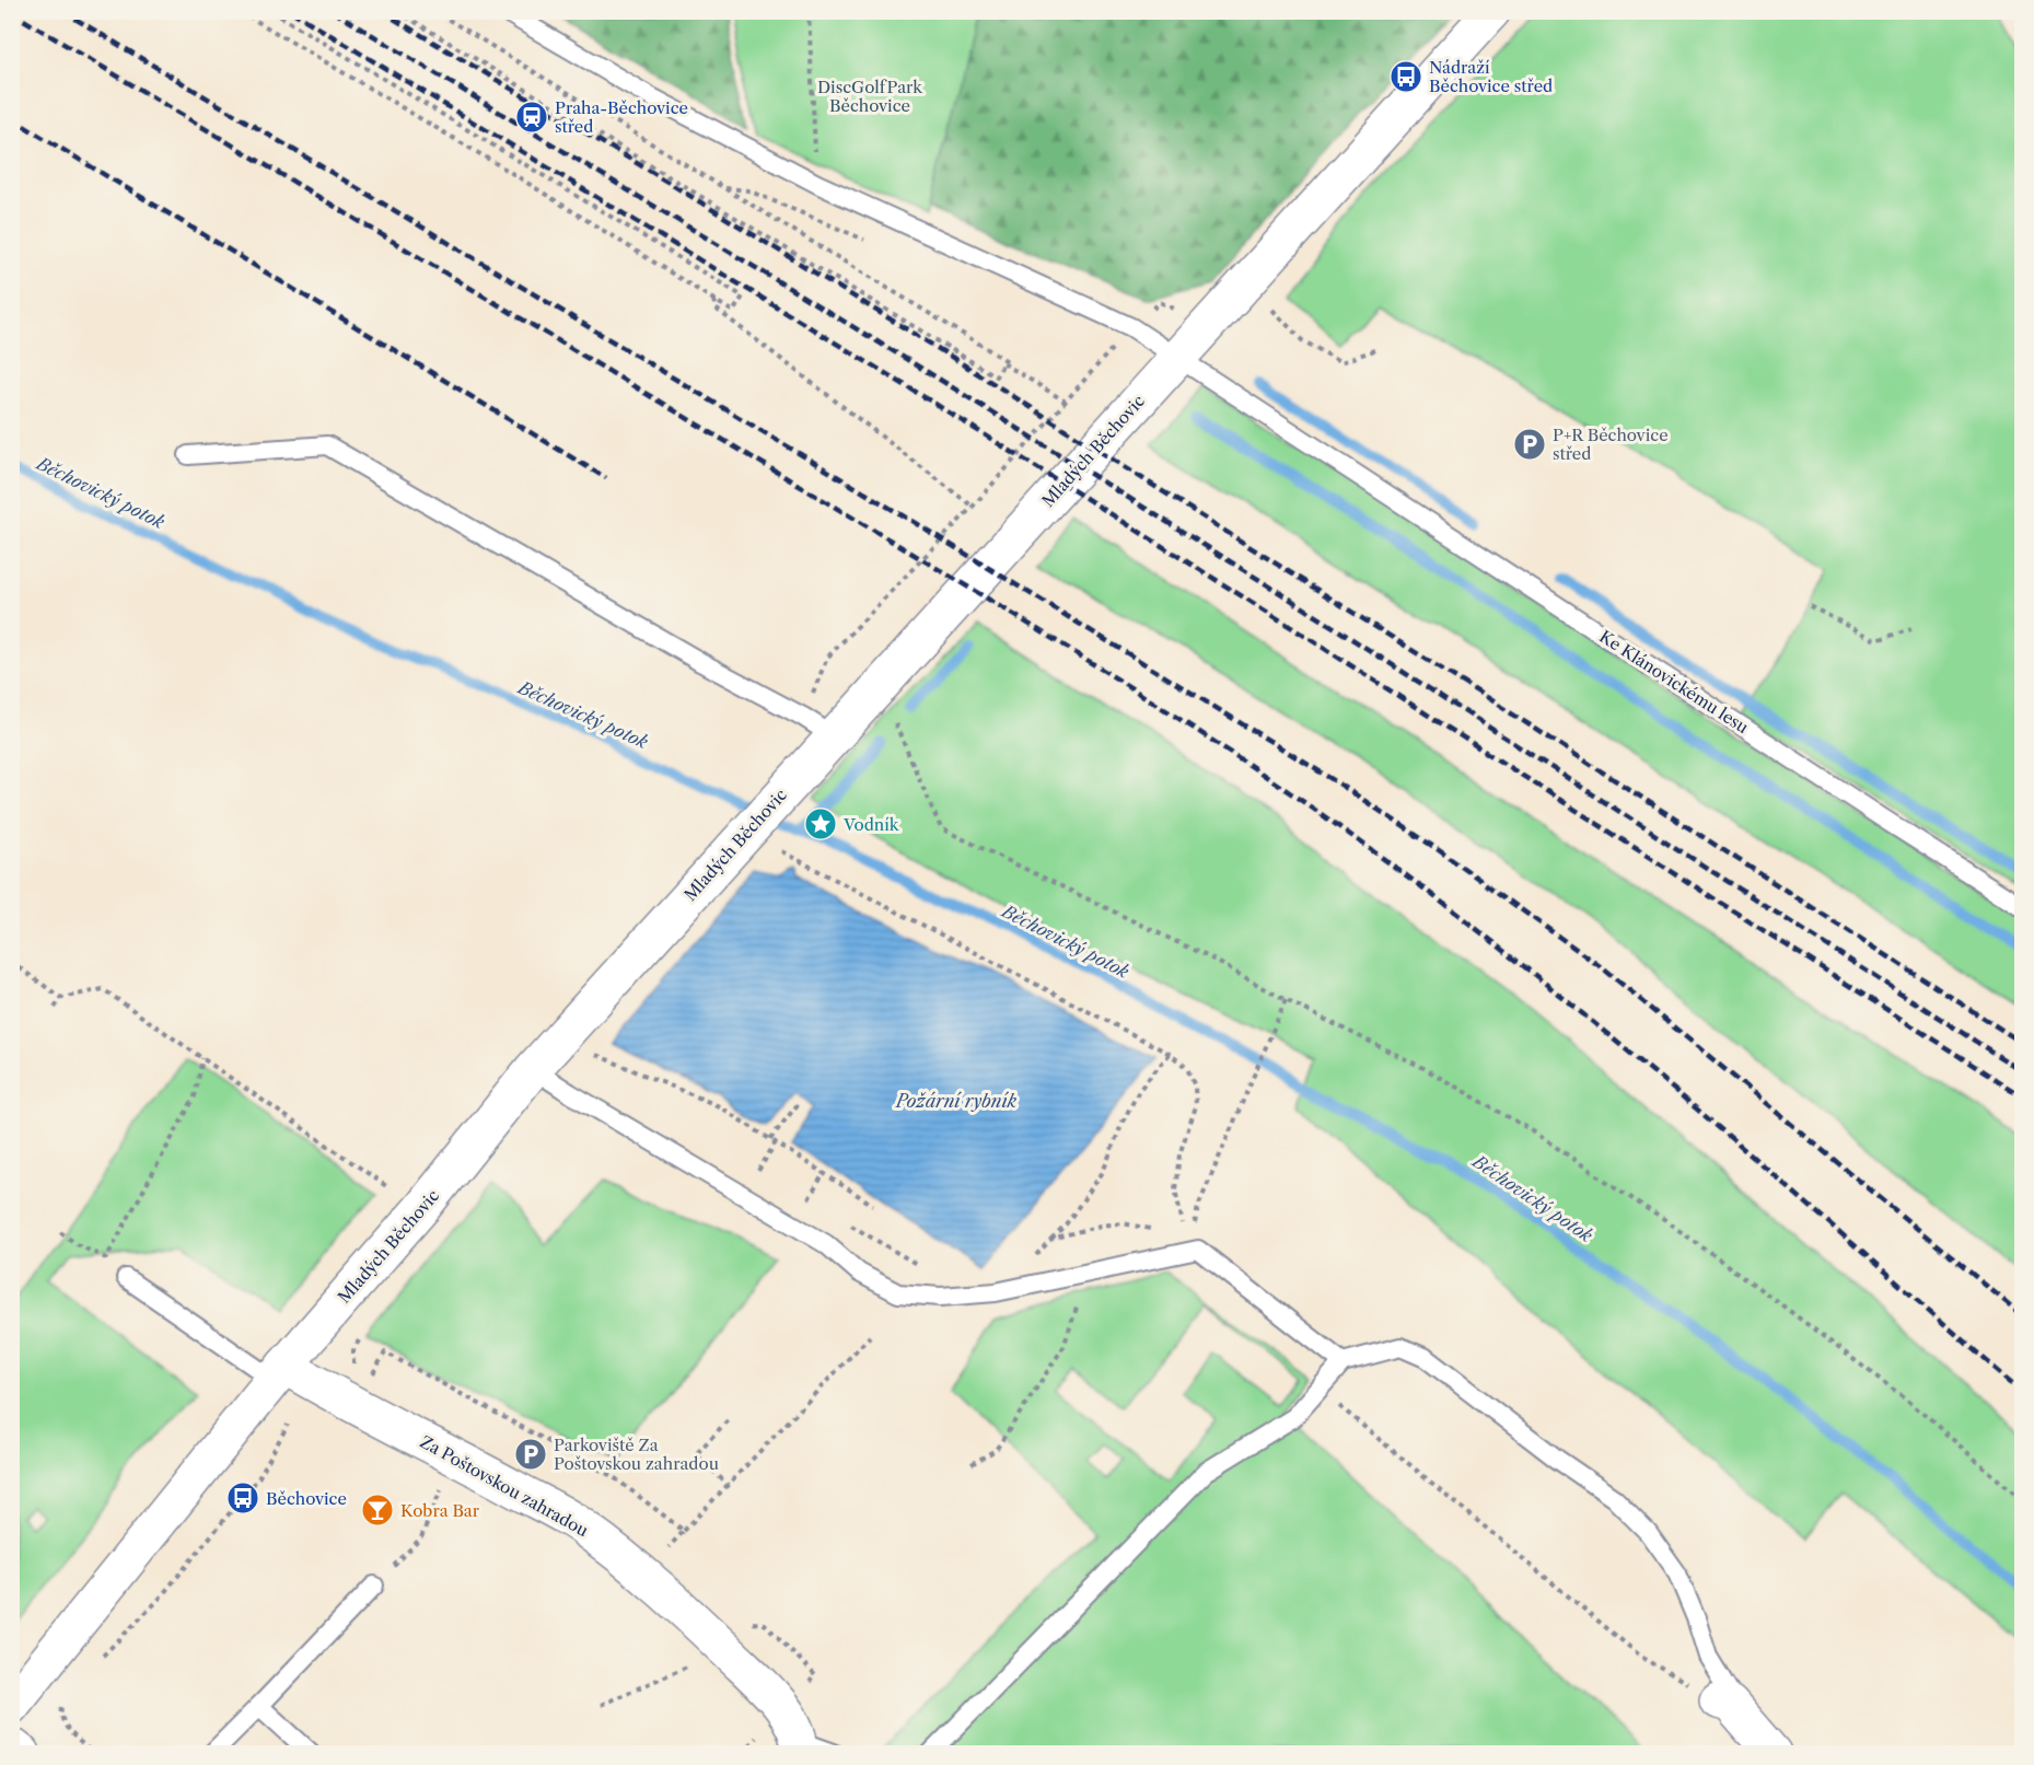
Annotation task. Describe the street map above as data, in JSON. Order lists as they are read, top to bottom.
{
  "streets": {
    "street": ["Mladých Běchovic", "Za Poštovskou zahradou"],
    "lane": ["Ke Klánovickému lesu"]
  },
  "crossings": [
    ["Mladých Běchovic", "Ke Klánovickému lesu"],
    ["Mladých Běchovic", "Za Poštovskou zahradou"]
  ],
  "water": ["Běchovický potok", "Požární rybník"],
  "parks": ["DiscGolfPark Běchovice"],
  "places": {
    "bus stop": ["Nádraží Běchovice střed", "Běchovice"],
    "station": ["Praha-Běchovice střed"],
    "parking": ["P+R Běchovice střed", "Parkoviště Za Poštovskou zahradou"],
    "place": ["Vodník"],
    "bar": ["Kobra Bar"]
  }
}
